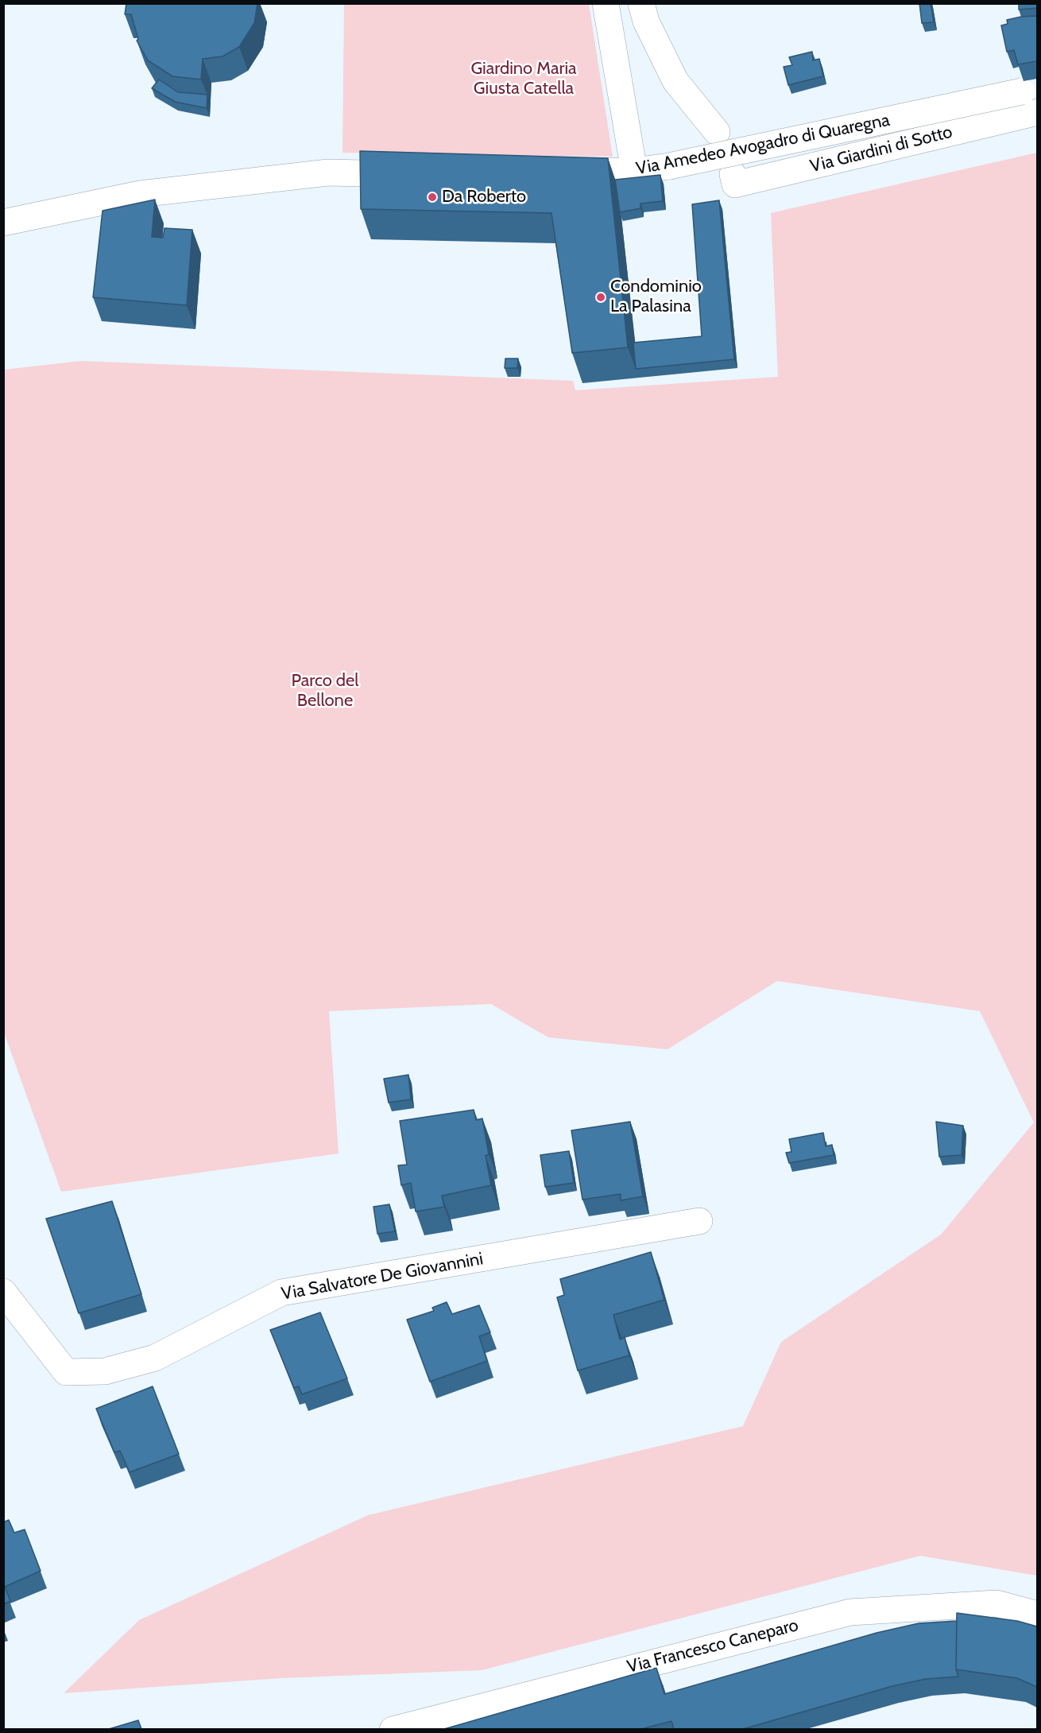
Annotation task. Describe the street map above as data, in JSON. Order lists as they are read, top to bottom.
{
  "streets": {
    "street": [
      "Via Amedeo Avogadro di Quaregna",
      "Via Giardini di Sotto",
      "Via Salvatore De Giovannini",
      "Via Francesco Caneparo"
    ]
  },
  "parks": ["Giardino Maria Giusta Catella", "Parco del Bellone"],
  "places": ["Da Roberto", "Condominio La Palasina"]
}
